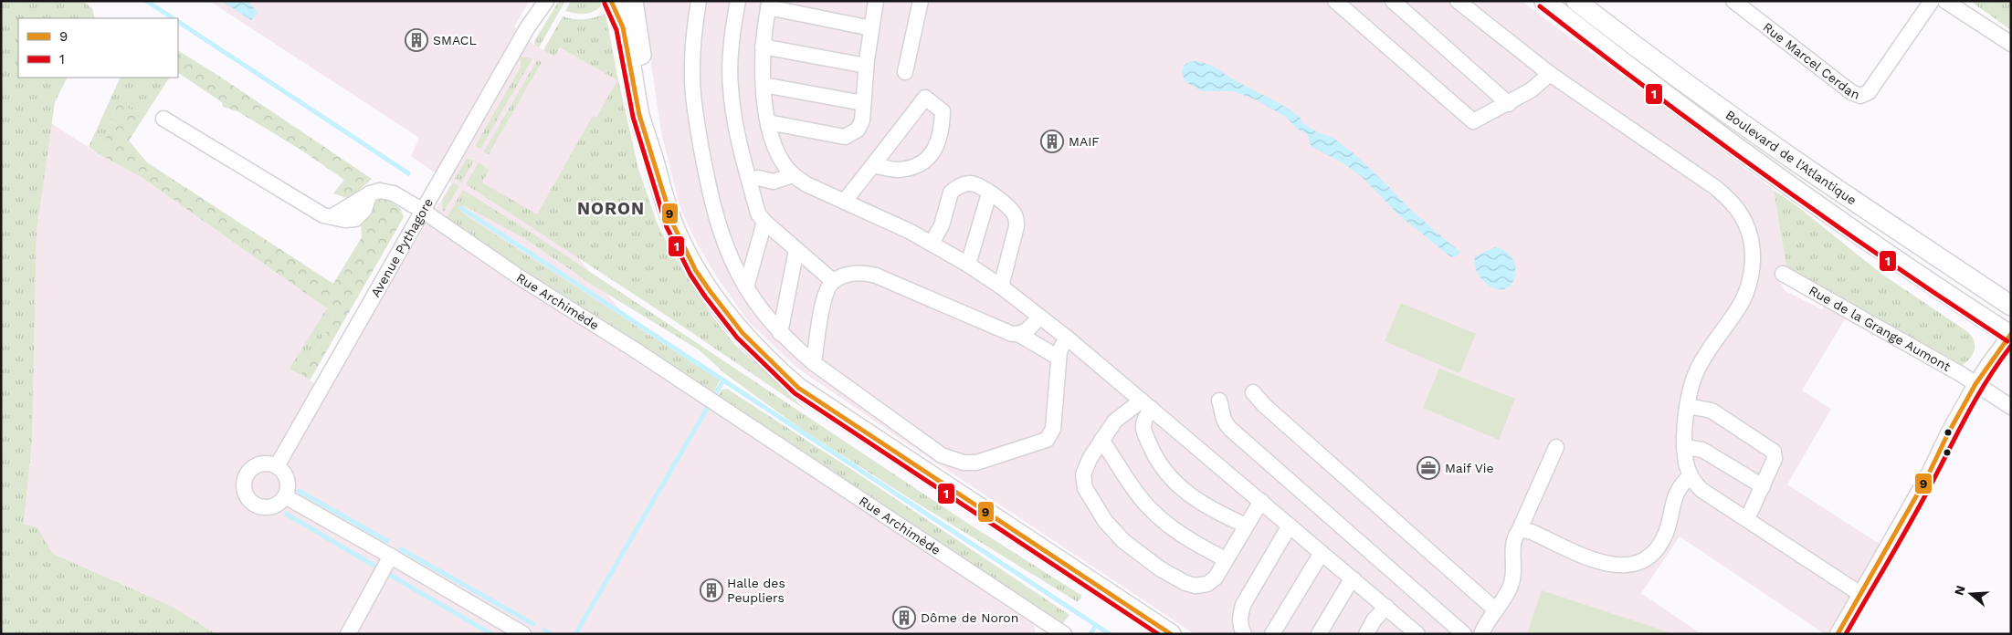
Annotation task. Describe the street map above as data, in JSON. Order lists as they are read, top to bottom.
{
  "streets": {
    "main road": ["Boulevard de l'Atlantique"],
    "street": [
      "Rue Marcel Cerdan",
      "Avenue Pythagore",
      "Rue Archimède",
      "Rue de la Grange Aumont"
    ]
  },
  "crossings": [
    ["Avenue Pythagore", "Rue Archimède"]
  ],
  "districts": ["NORON"],
  "places": {
    "building": [
      "SMACL",
      "MAIF",
      "Halle des Peupliers",
      "Dôme de Noron"
    ],
    "office": ["Maif Vie"]
  },
  "lines": ["transit line 9", "transit line 1"],
  "legend": ["9", "1"],
  "north": "left"
}
